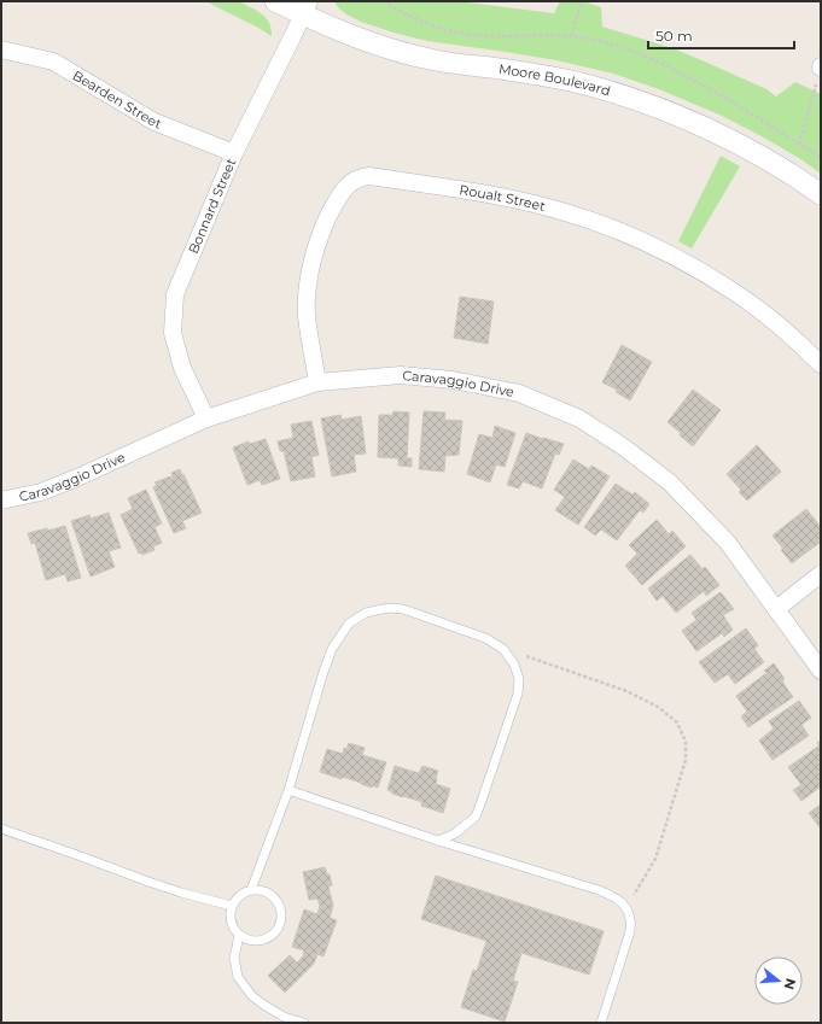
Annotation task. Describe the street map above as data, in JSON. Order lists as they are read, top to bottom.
{
  "streets": {
    "street": [
      "Moore Boulevard",
      "Bearden Street",
      "Roualt Street",
      "Bonnard Street",
      "Caravaggio Drive"
    ]
  },
  "crossings": [
    ["Moore Boulevard", "Bonnard Street"],
    ["Bearden Street", "Bonnard Street"],
    ["Roualt Street", "Caravaggio Drive"],
    ["Bonnard Street", "Caravaggio Drive"]
  ],
  "scale_bar": "50 m",
  "north": "right"
}
